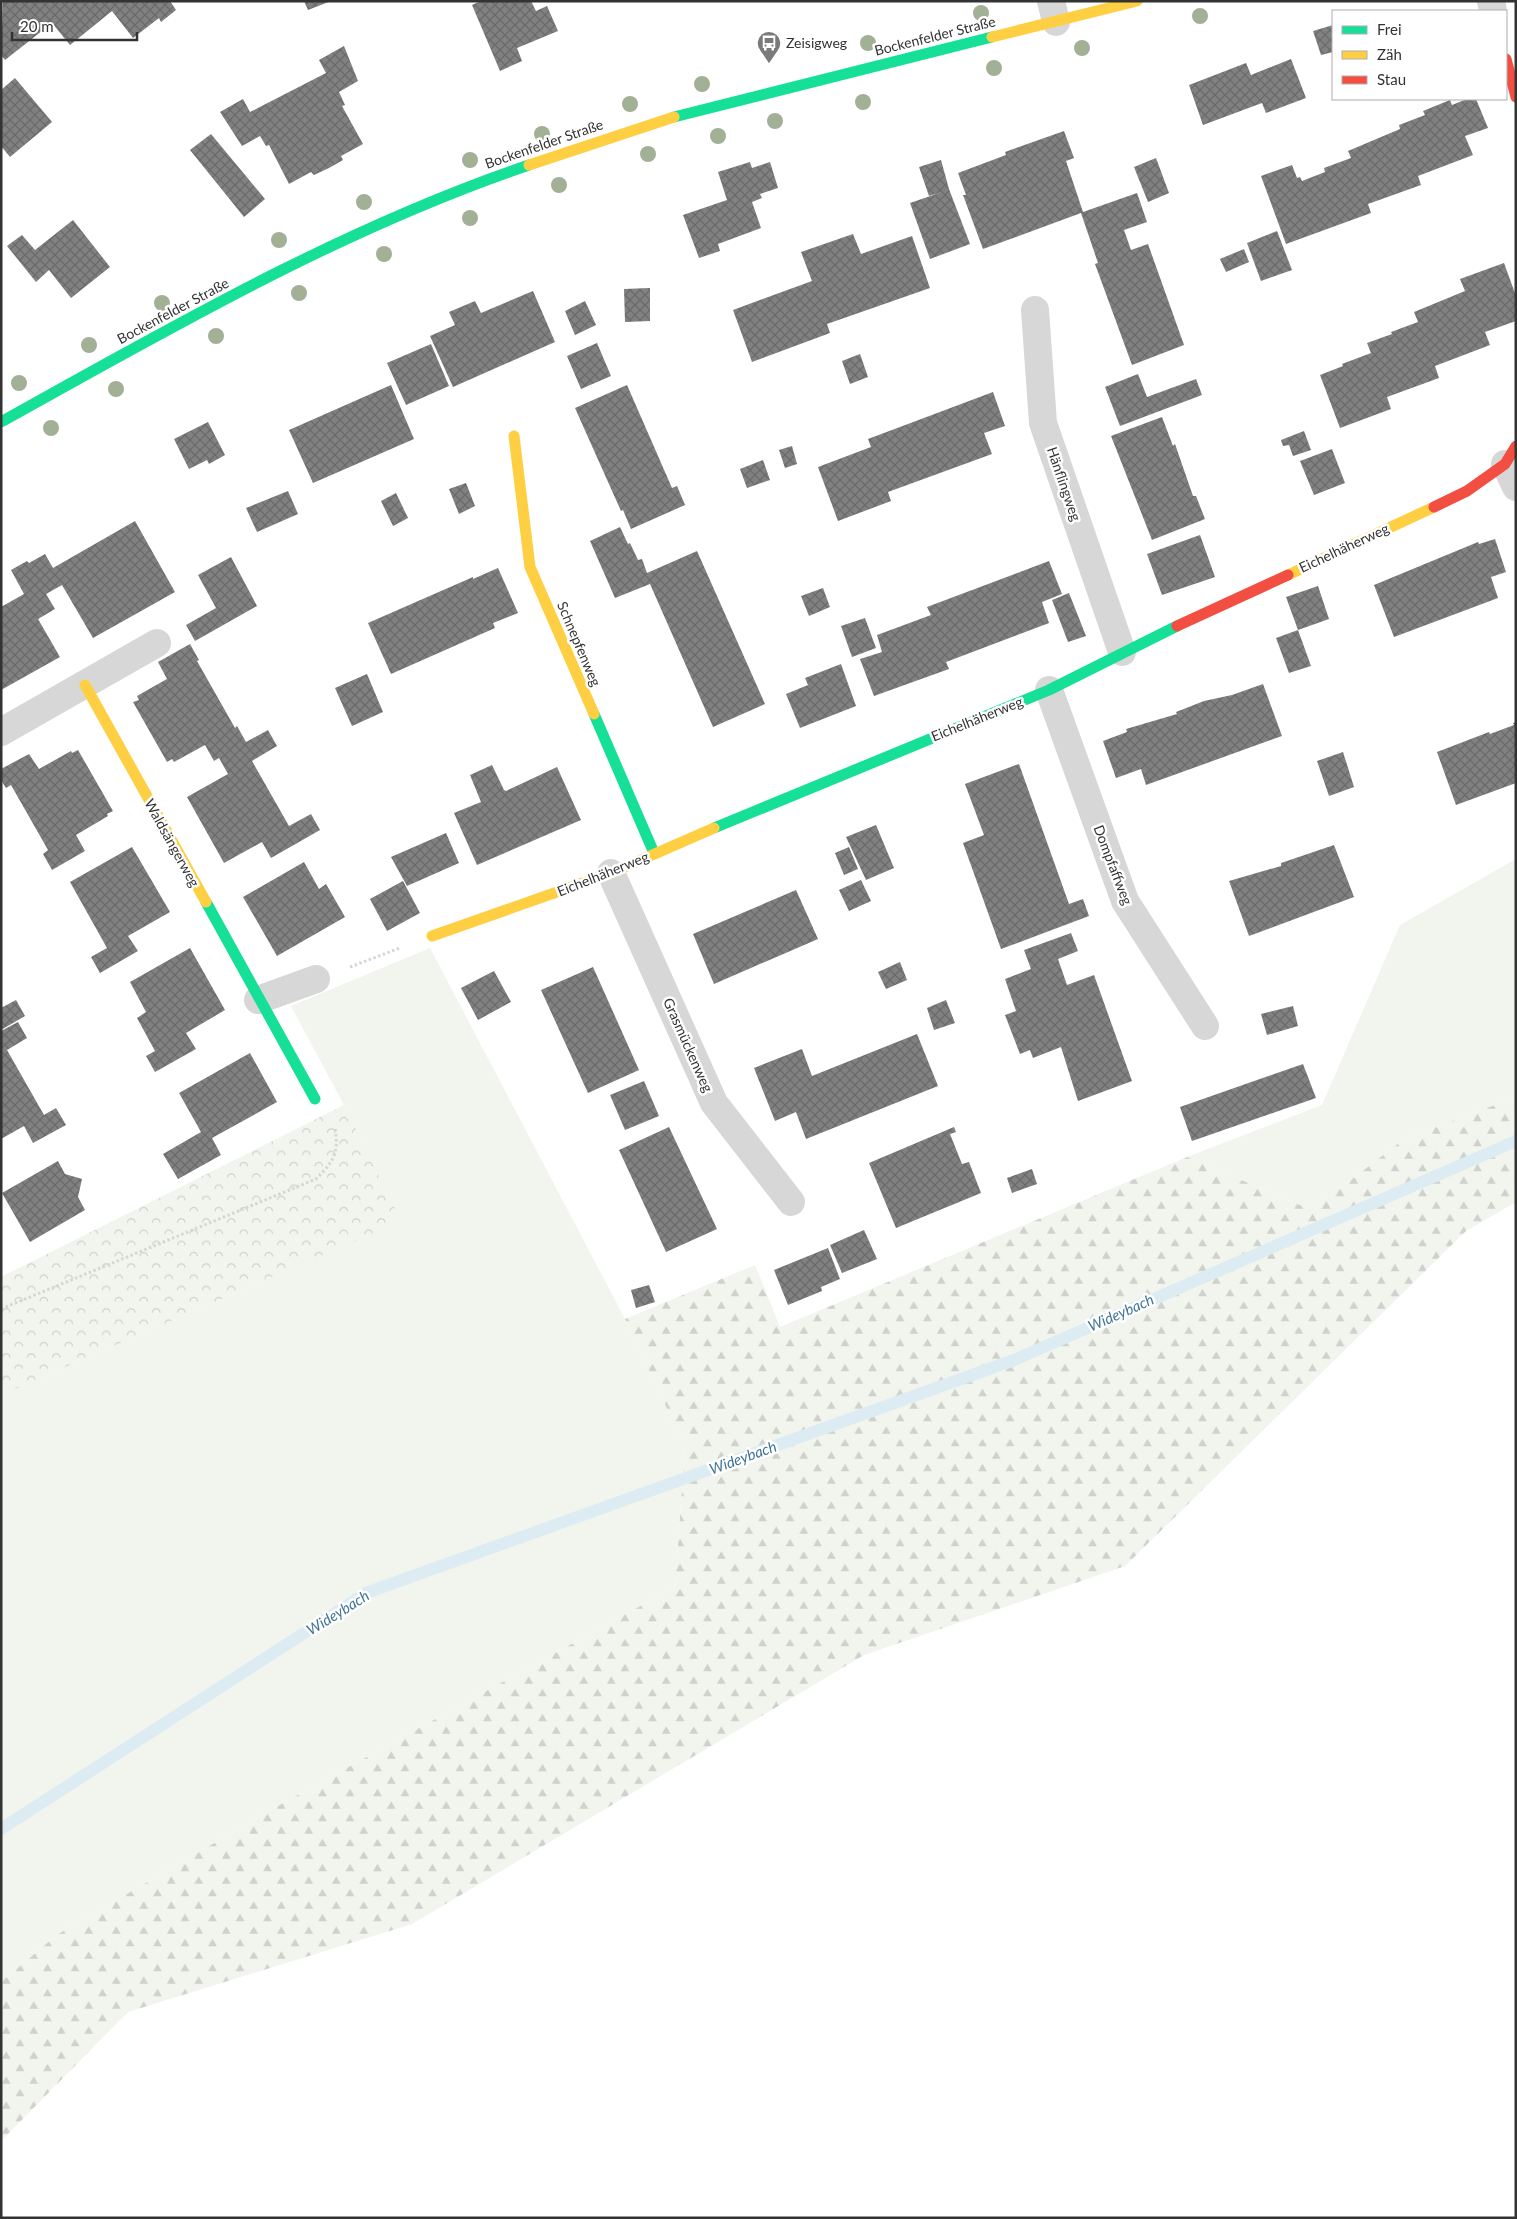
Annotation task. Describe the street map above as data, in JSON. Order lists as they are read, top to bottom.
{
  "streets": {
    "street": [
      "Bockenfelder Straße",
      "Hänflingweg",
      "Eichelhäherweg",
      "Schnepfenweg",
      "Waldsängerweg",
      "Dompfaffweg",
      "Grasmückenweg"
    ]
  },
  "crossings": [
    ["Hänflingweg", "Eichelhäherweg"],
    ["Eichelhäherweg", "Schnepfenweg"],
    ["Eichelhäherweg", "Dompfaffweg"],
    ["Eichelhäherweg", "Grasmückenweg"]
  ],
  "water": ["Wideybach"],
  "places": {
    "bus stop": ["Zeisigweg"]
  },
  "legend": ["Frei", "Zäh", "Stau"],
  "scale_bar": "20 m"
}
